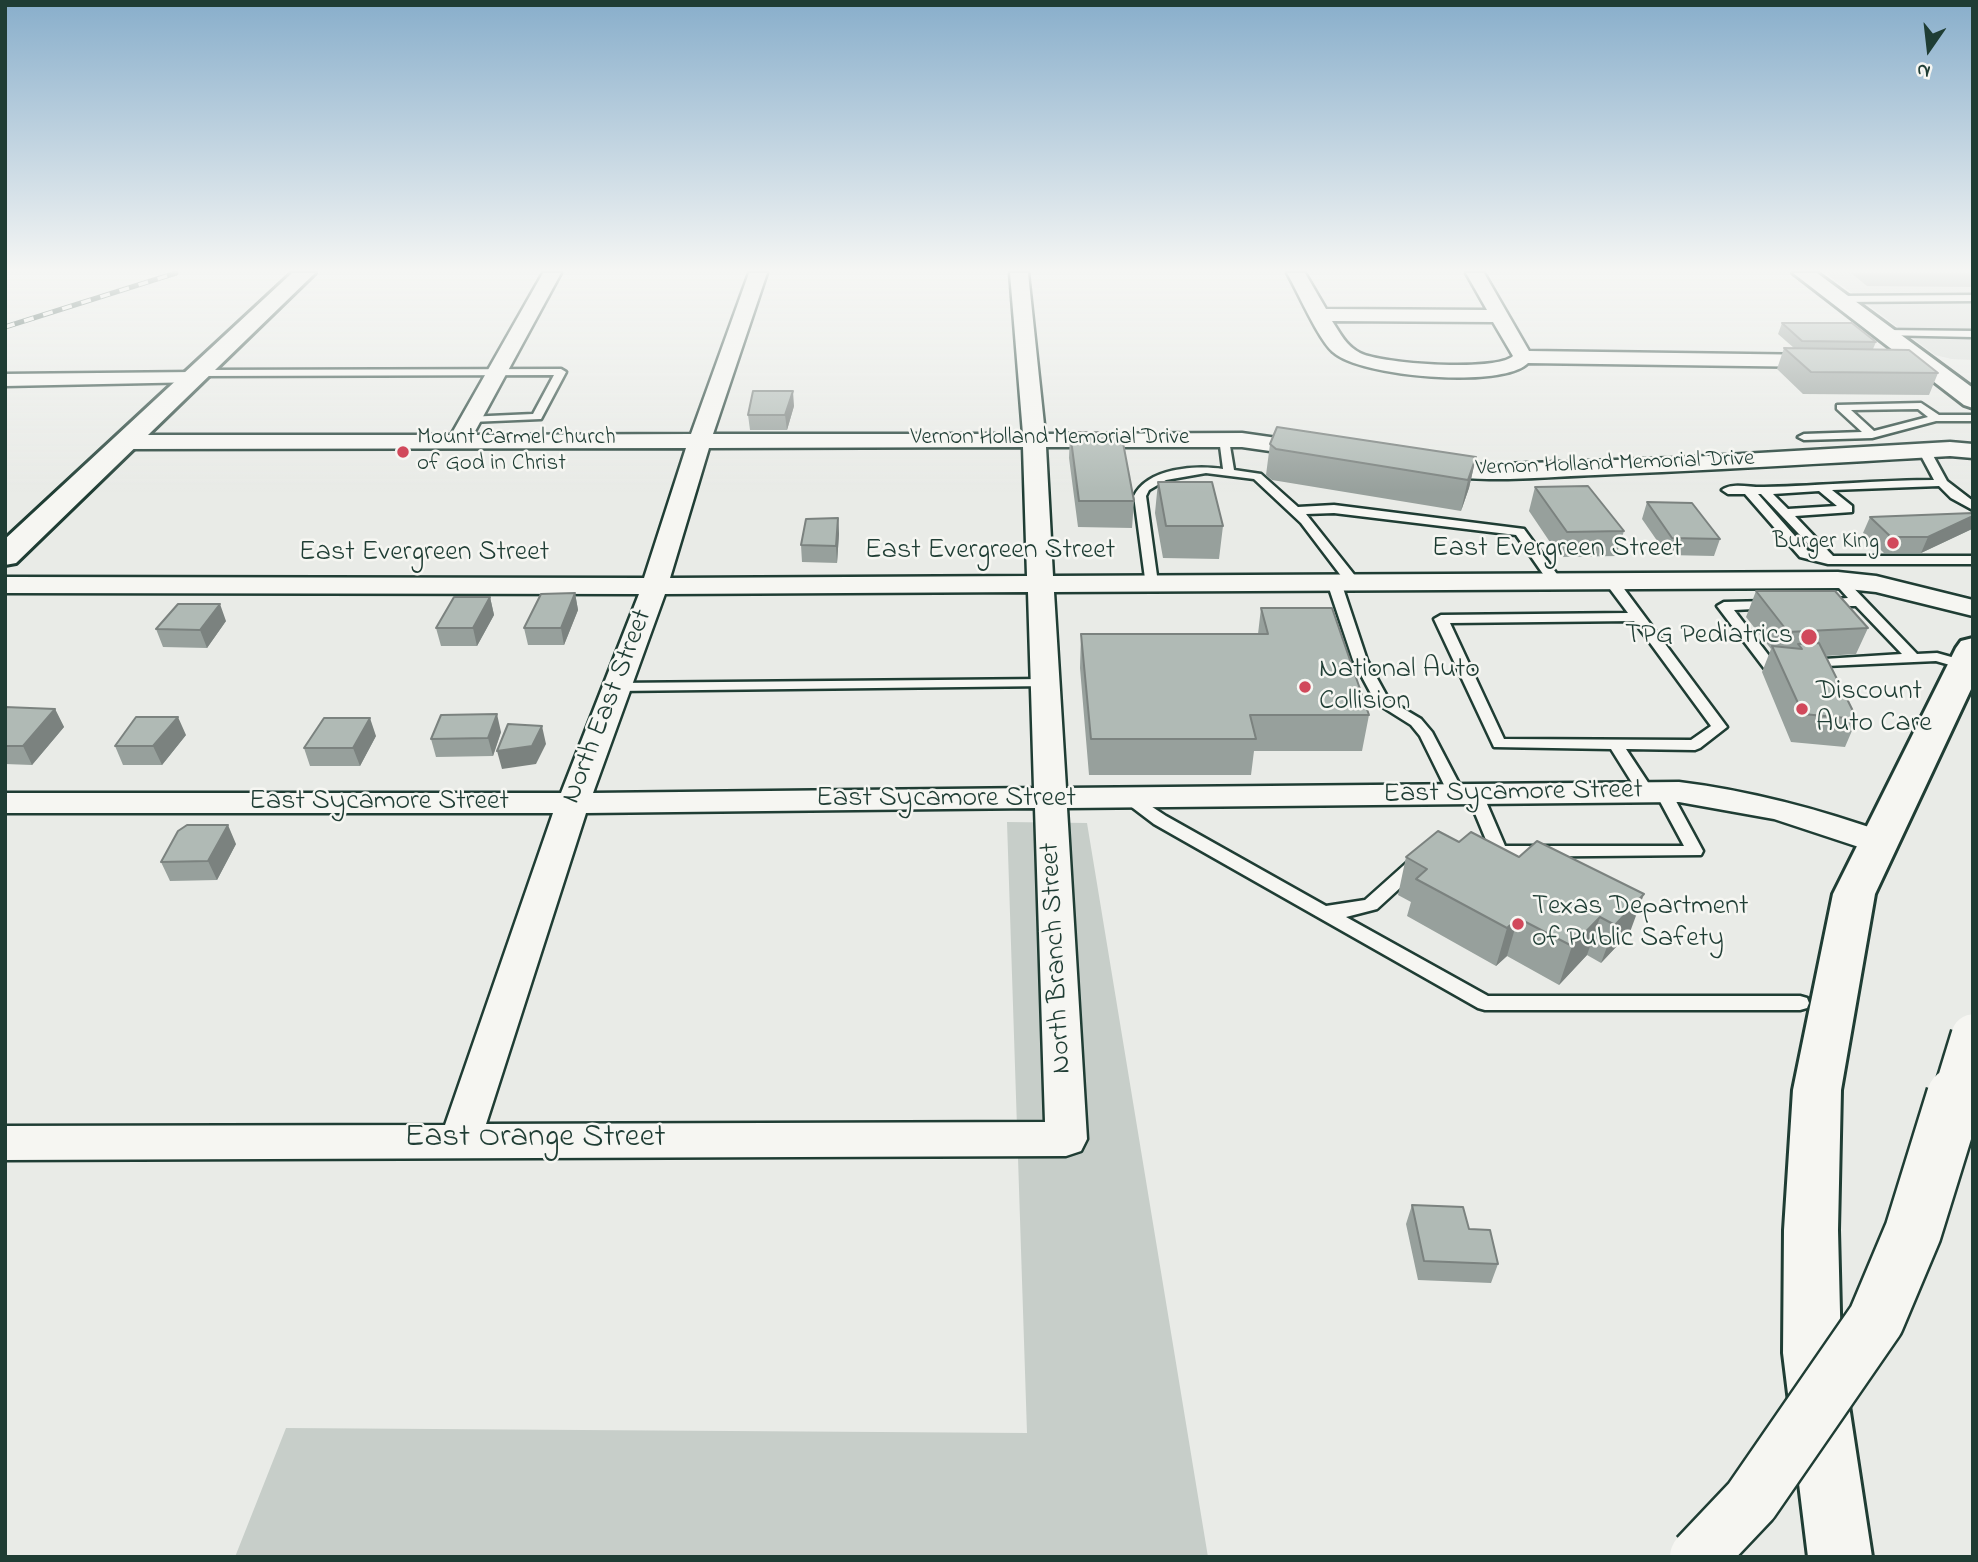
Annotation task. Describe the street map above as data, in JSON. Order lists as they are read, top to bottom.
{
  "streets": {
    "street": [
      "Vernon Holland Memorial Drive",
      "East Evergreen Street",
      "North East Street",
      "East Sycamore Street",
      "North Branch Street",
      "East Orange Street"
    ]
  },
  "crossings": [
    ["Vernon Holland Memorial Drive", "North East Street"],
    ["Vernon Holland Memorial Drive", "North Branch Street"],
    ["East Evergreen Street", "North East Street"],
    ["East Evergreen Street", "North Branch Street"],
    ["North East Street", "East Sycamore Street"],
    ["North East Street", "East Orange Street"],
    ["East Sycamore Street", "North Branch Street"],
    ["North Branch Street", "East Orange Street"]
  ],
  "places": [
    "Mount Carmel Church of God in Christ",
    "Burger King",
    "TPG Pediatrics",
    "National Auto Collision",
    "Discount Auto Care",
    "Texas Department of Public Safety"
  ],
  "north": "bottom"
}
